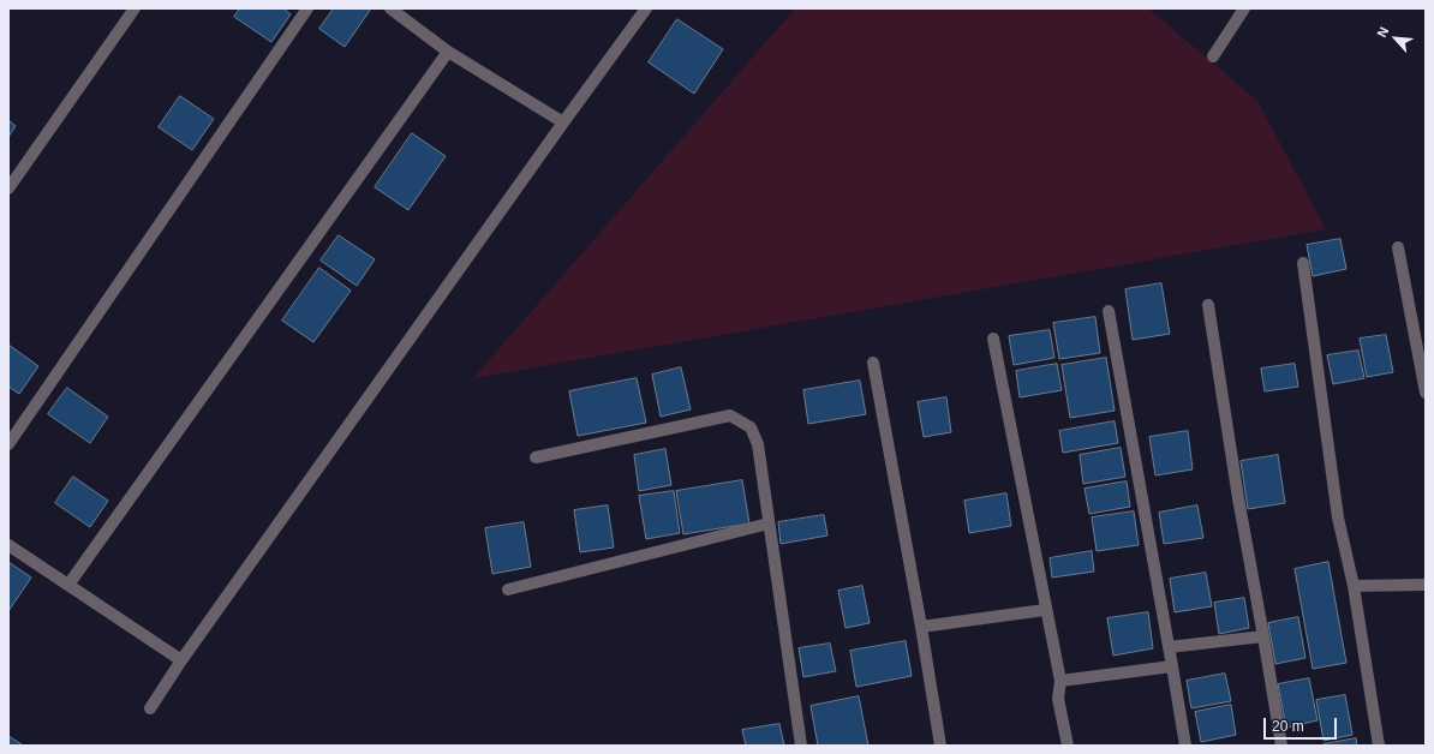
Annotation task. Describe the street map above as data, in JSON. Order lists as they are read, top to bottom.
{
  "scale_bar": "20 m",
  "north": "top left"
}
